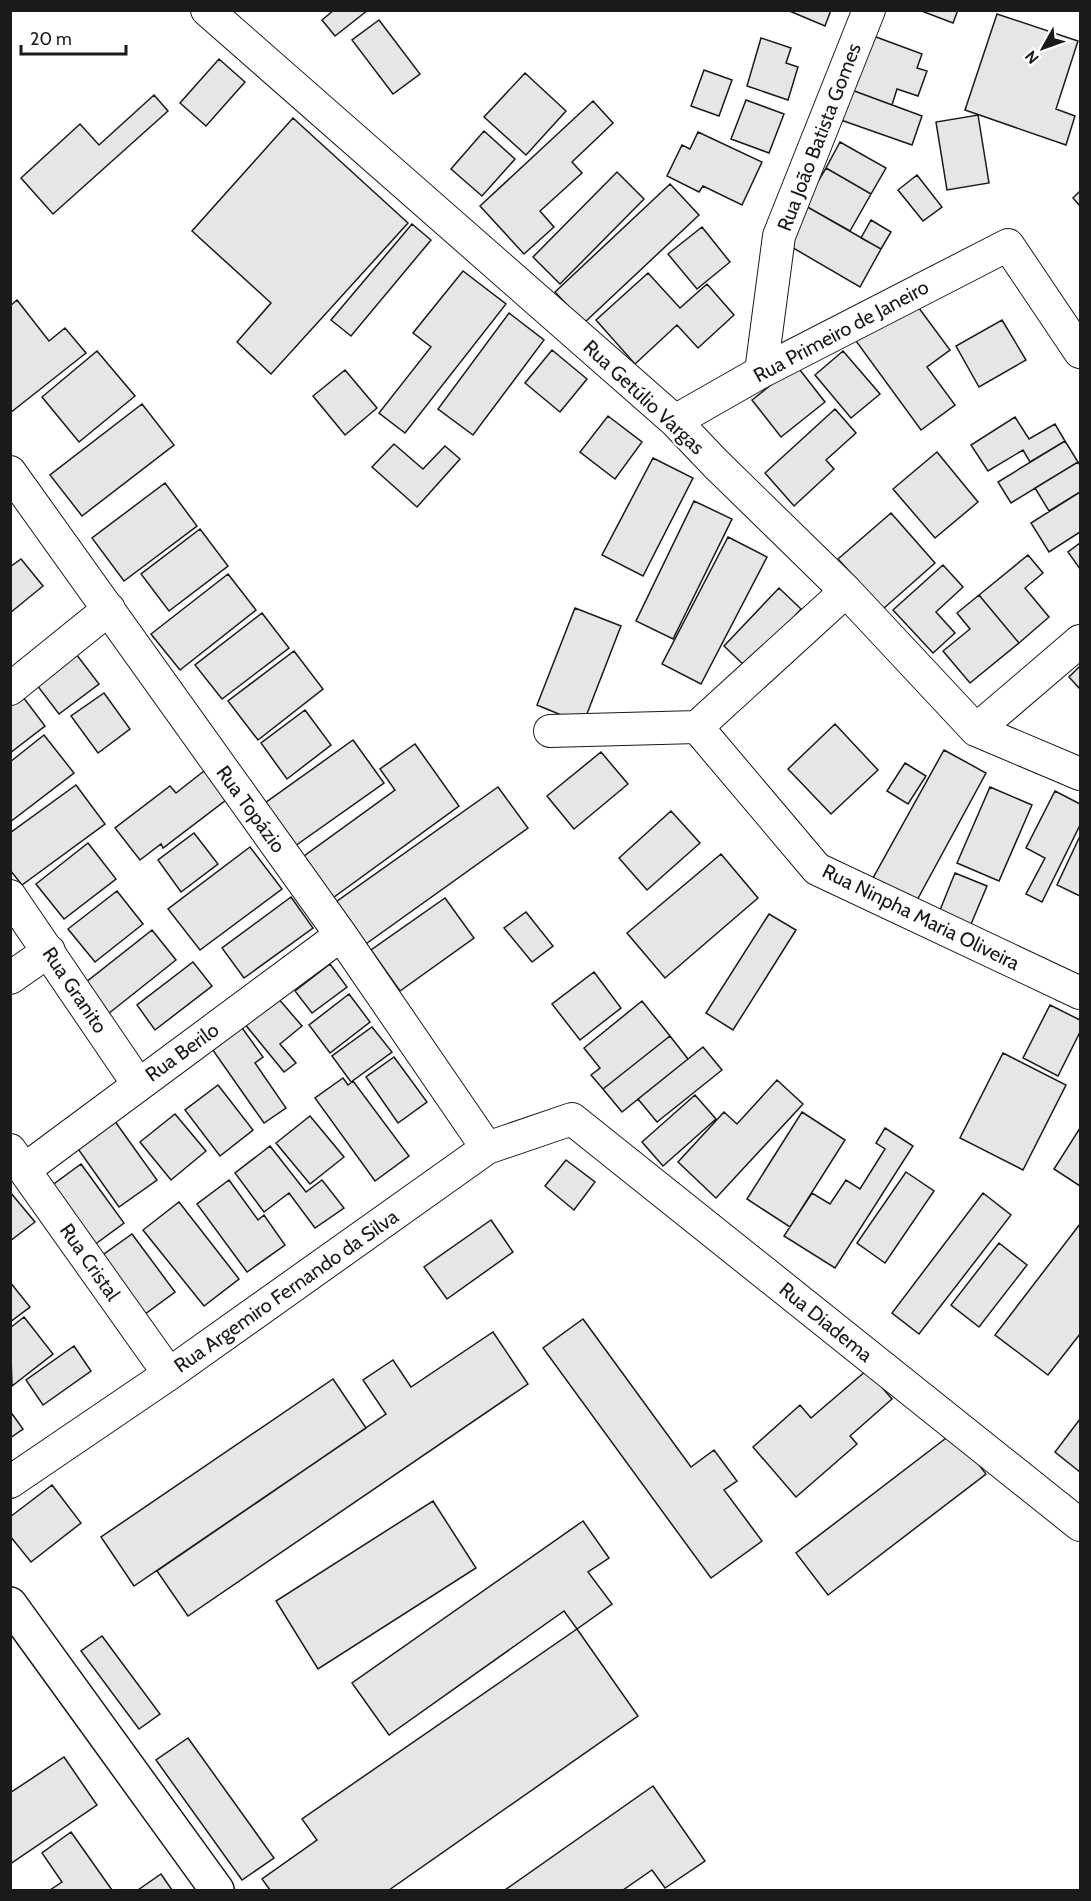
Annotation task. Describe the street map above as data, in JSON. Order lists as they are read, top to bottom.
{
  "streets": {
    "street": [
      "Rua João Batista Gomes",
      "Rua Primeiro de Janeiro",
      "Rua Getúlio Vargas",
      "Rua Topázio",
      "Rua Ninpha Maria Oliveira",
      "Rua Granito",
      "Rua Berilo",
      "Rua Cristal",
      "Rua Argemiro Fernando da Silva",
      "Rua Diadema"
    ]
  },
  "crossings": [
    ["Rua João Batista Gomes", "Rua Primeiro de Janeiro"],
    ["Rua Primeiro de Janeiro", "Rua Getúlio Vargas"],
    ["Rua Topázio", "Rua Berilo"],
    ["Rua Topázio", "Rua Argemiro Fernando da Silva"],
    ["Rua Granito", "Rua Berilo"],
    ["Rua Berilo", "Rua Cristal"],
    ["Rua Cristal", "Rua Argemiro Fernando da Silva"],
    ["Rua Argemiro Fernando da Silva", "Rua Diadema"]
  ],
  "scale_bar": "20 m",
  "north": "bottom left"
}
